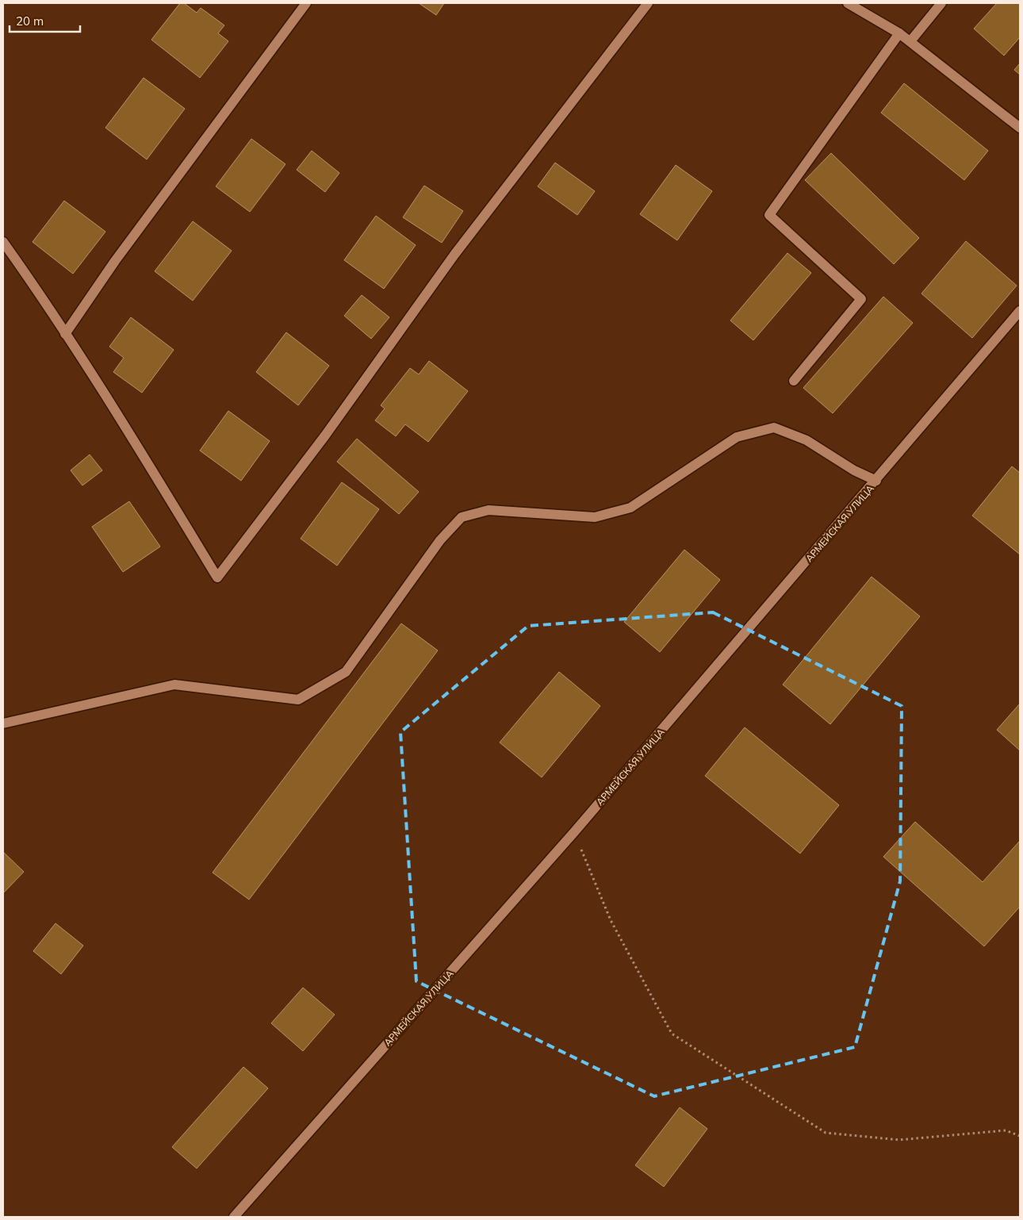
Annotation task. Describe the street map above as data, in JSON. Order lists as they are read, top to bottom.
{
  "streets": {
    "street": ["АРМЕЙСКАЯ УЛИЦА"]
  },
  "scale_bar": "20 m"
}
